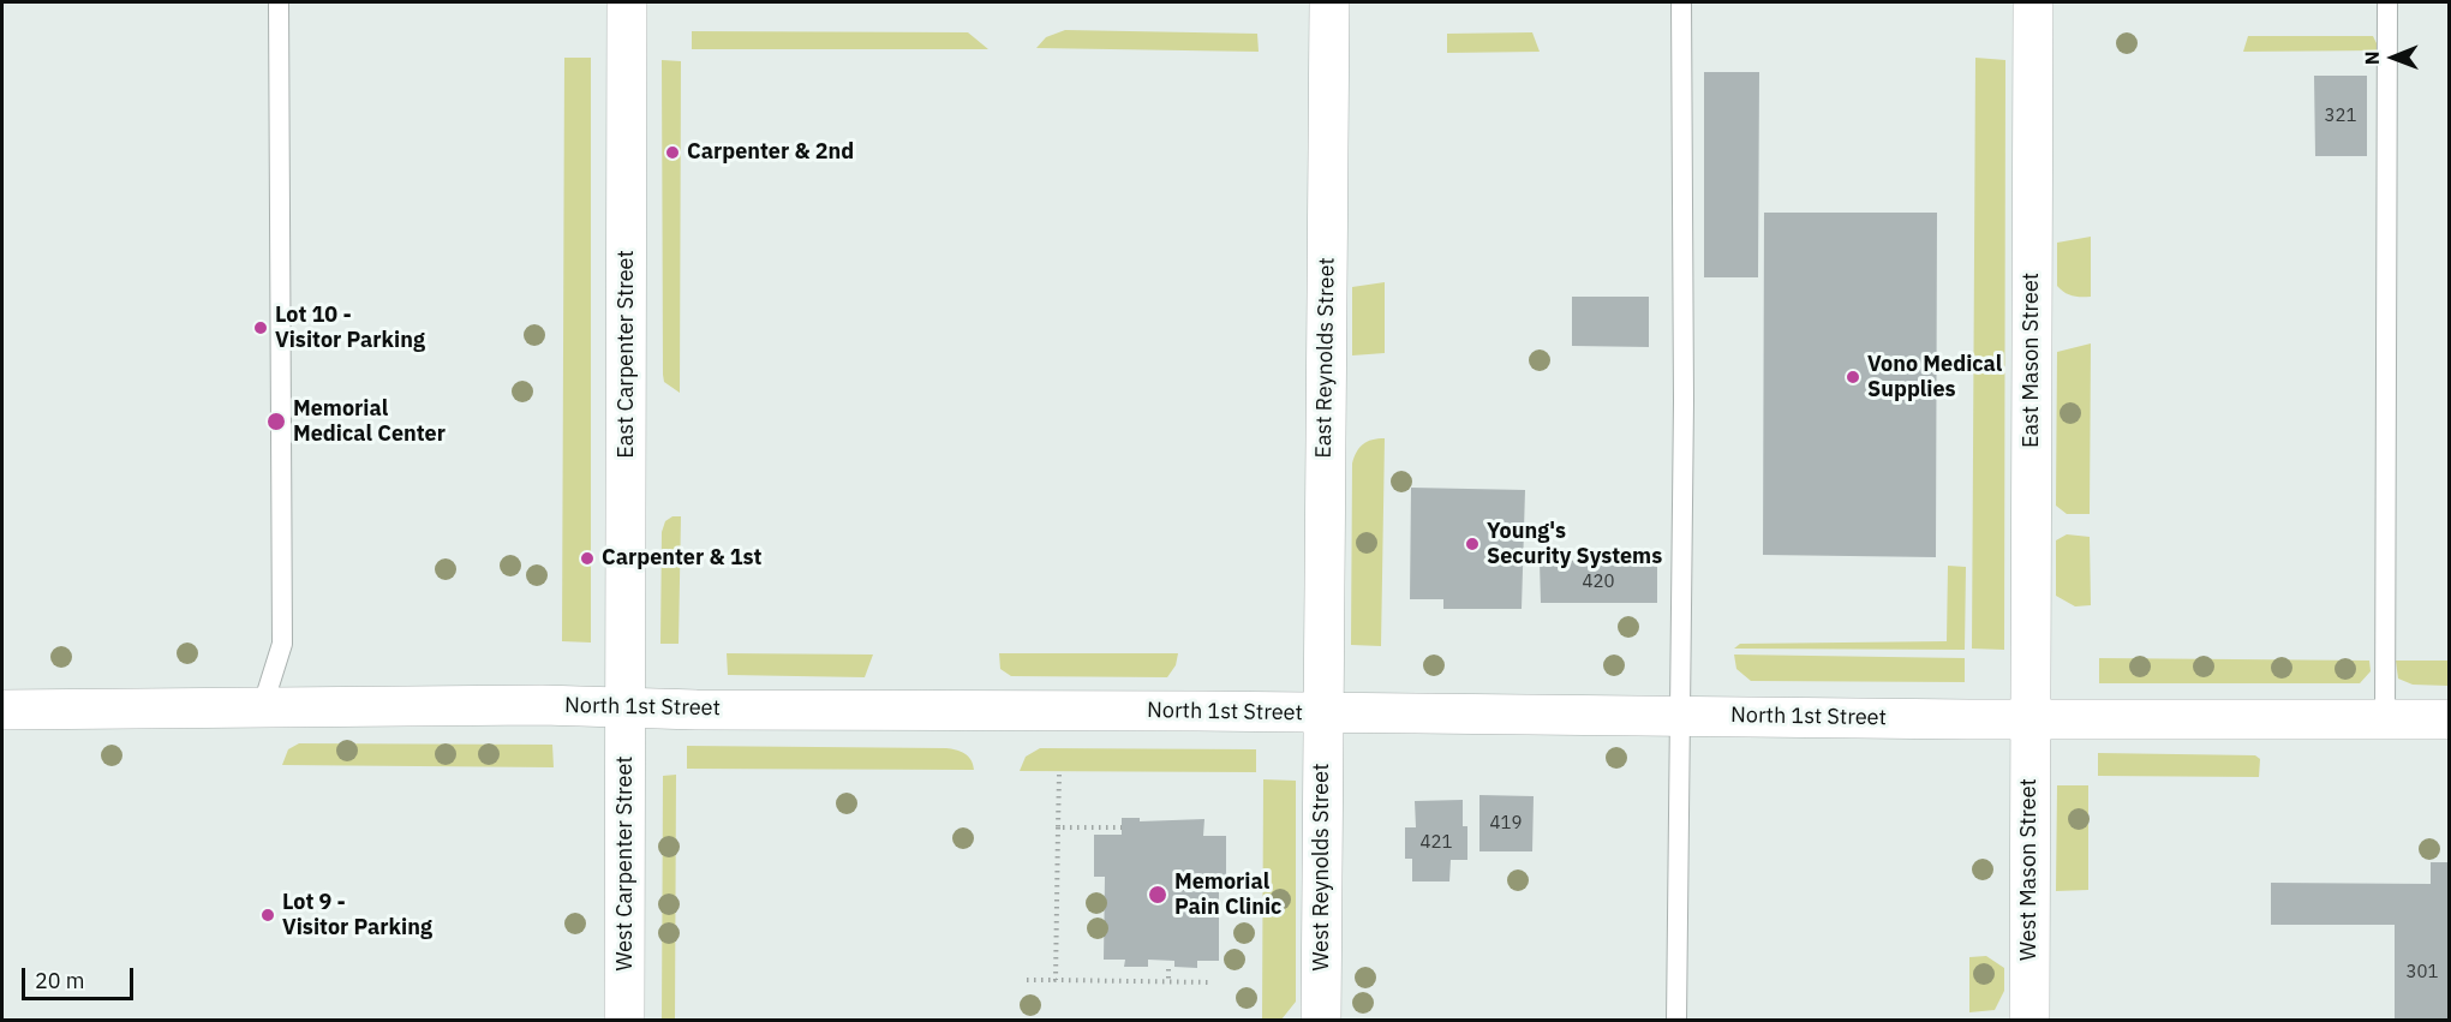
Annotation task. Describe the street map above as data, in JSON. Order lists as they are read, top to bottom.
{
  "streets": {
    "street": [
      "East Carpenter Street",
      "East Reynolds Street",
      "East Mason Street",
      "North 1st Street",
      "West Carpenter Street",
      "West Reynolds Street",
      "West Mason Street"
    ]
  },
  "crossings": [
    ["East Carpenter Street", "North 1st Street"],
    ["East Carpenter Street", "West Carpenter Street"],
    ["East Reynolds Street", "North 1st Street"],
    ["East Reynolds Street", "West Reynolds Street"],
    ["East Mason Street", "North 1st Street"],
    ["East Mason Street", "West Mason Street"],
    ["North 1st Street", "West Carpenter Street"],
    ["North 1st Street", "West Reynolds Street"],
    ["North 1st Street", "West Mason Street"]
  ],
  "places": [
    "Carpenter & 2nd",
    "Lot 10 - Visitor Parking",
    "Vono Medical Supplies",
    "Memorial Medical Center",
    "Young's Security Systems",
    "Carpenter & 1st",
    "Memorial Pain Clinic",
    "Lot 9 - Visitor Parking"
  ],
  "house_numbers": [
    "321",
    "420",
    "419",
    "421",
    "301"
  ],
  "scale_bar": "20 m",
  "north": "left"
}
